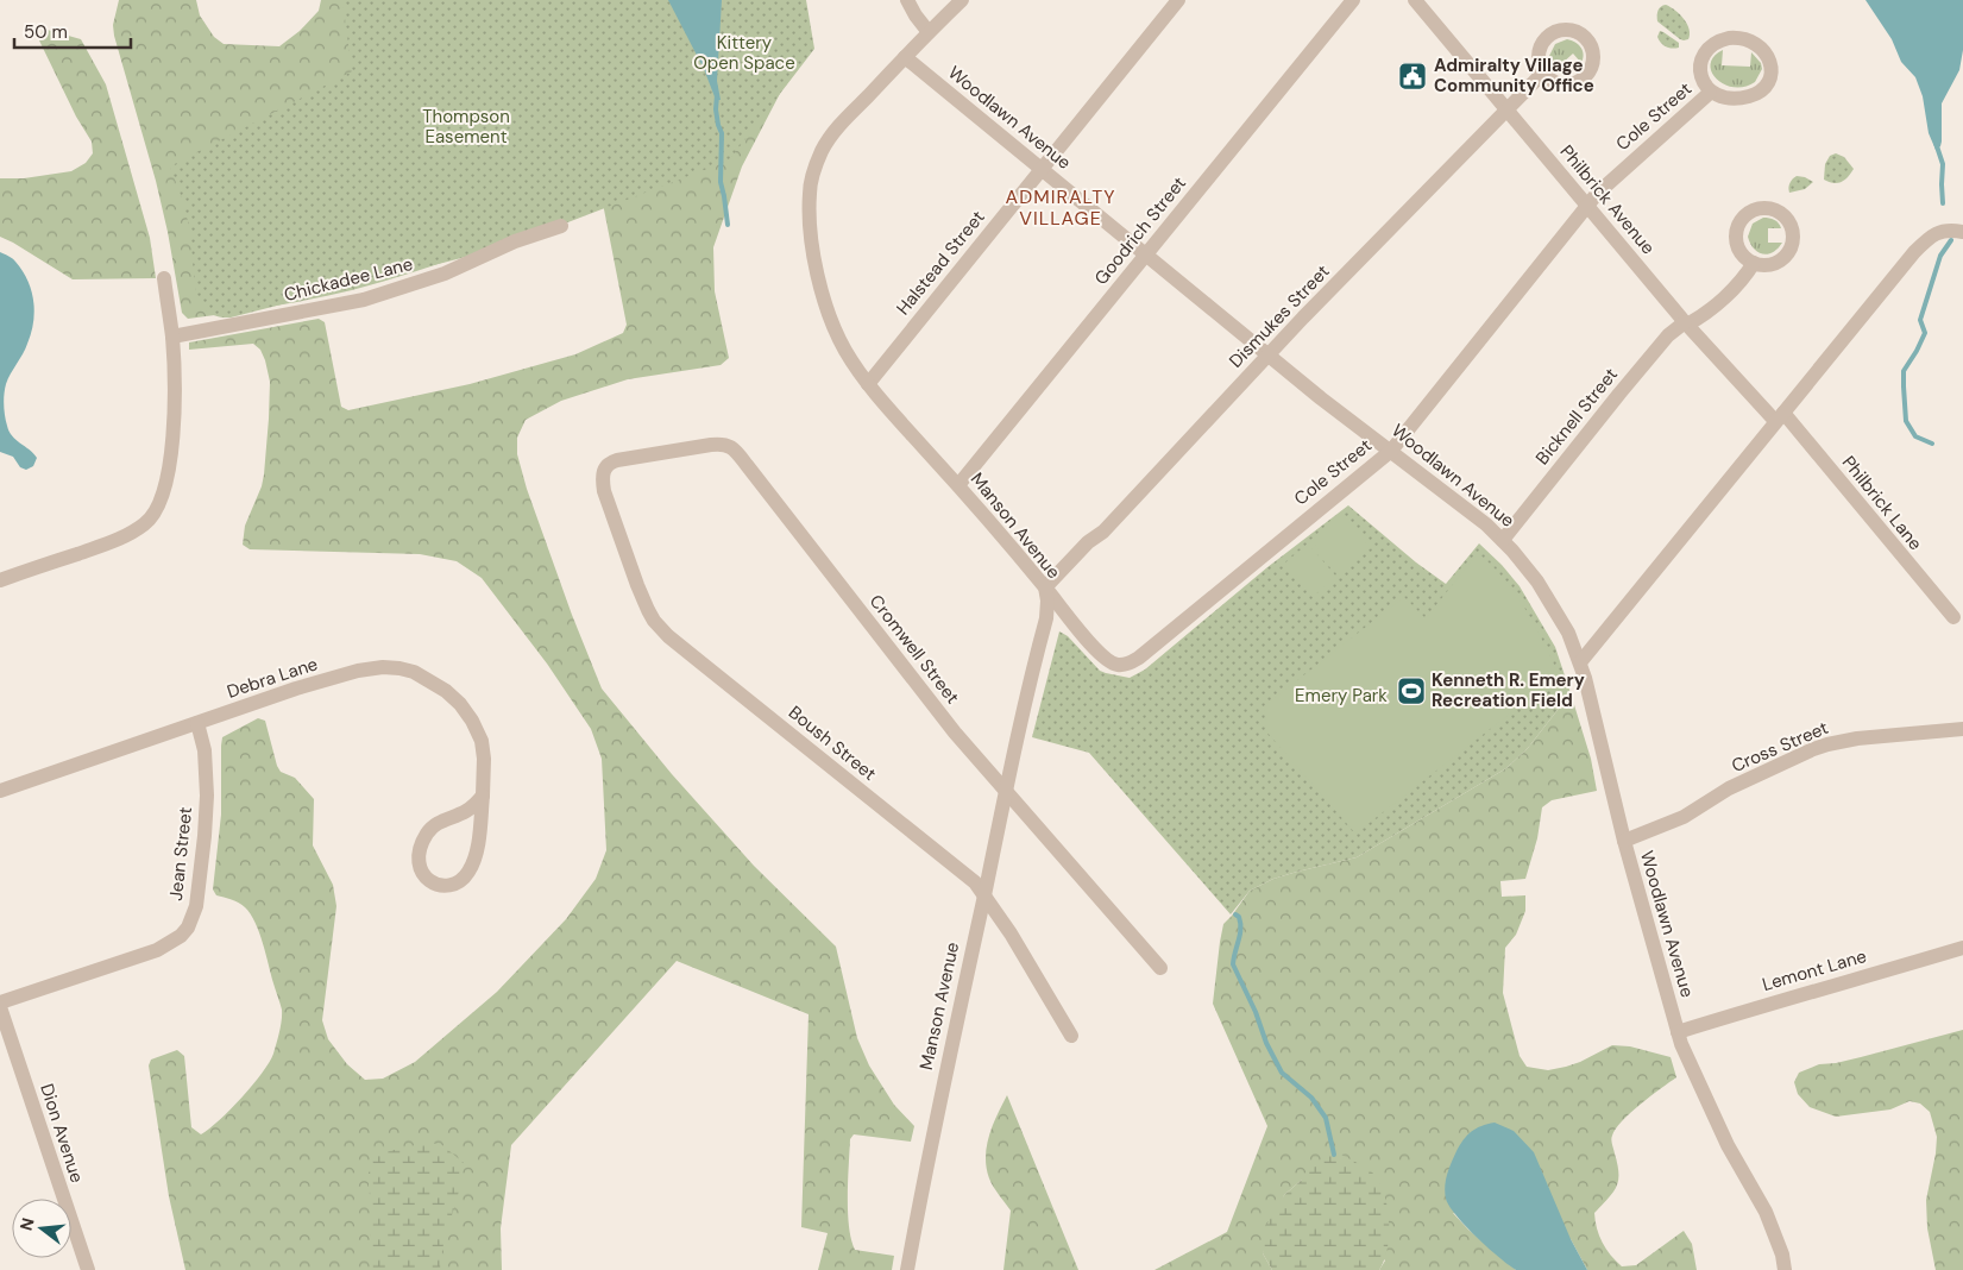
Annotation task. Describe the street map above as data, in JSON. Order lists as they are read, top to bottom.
{
  "streets": {
    "street": [
      "Cole Street",
      "Woodlawn Avenue",
      "Philbrick Avenue",
      "Goodrich Street",
      "Halstead Street",
      "Chickadee Lane",
      "Dismukes Street",
      "Bicknell Street",
      "Philbrick Lane",
      "Manson Avenue",
      "Cromwell Street",
      "Debra Lane",
      "Boush Street",
      "Cross Street",
      "Jean Street",
      "Lemont Lane",
      "Dion Avenue"
    ]
  },
  "crossings": [
    ["Cole Street", "Woodlawn Avenue"],
    ["Cole Street", "Philbrick Avenue"],
    ["Cole Street", "Dismukes Street"],
    ["Cole Street", "Manson Avenue"],
    ["Woodlawn Avenue", "Goodrich Street"],
    ["Woodlawn Avenue", "Halstead Street"],
    ["Woodlawn Avenue", "Dismukes Street"],
    ["Woodlawn Avenue", "Bicknell Street"],
    ["Woodlawn Avenue", "Manson Avenue"],
    ["Woodlawn Avenue", "Cross Street"],
    ["Woodlawn Avenue", "Lemont Lane"],
    ["Philbrick Avenue", "Dismukes Street"],
    ["Philbrick Avenue", "Bicknell Street"],
    ["Philbrick Avenue", "Philbrick Lane"],
    ["Goodrich Street", "Manson Avenue"],
    ["Halstead Street", "Manson Avenue"],
    ["Dismukes Street", "Manson Avenue"],
    ["Manson Avenue", "Cromwell Street"],
    ["Manson Avenue", "Boush Street"],
    ["Cromwell Street", "Boush Street"],
    ["Debra Lane", "Jean Street"]
  ],
  "districts": ["ADMIRALTY VILLAGE"],
  "parks": ["Kittery Open Space", "Thompson Easement", "Emery Park"],
  "places": {
    "public building": ["Admiralty Village Community Office"],
    "sports": ["Kenneth R. Emery Recreation Field"]
  },
  "scale_bar": "50 m",
  "north": "left"
}
